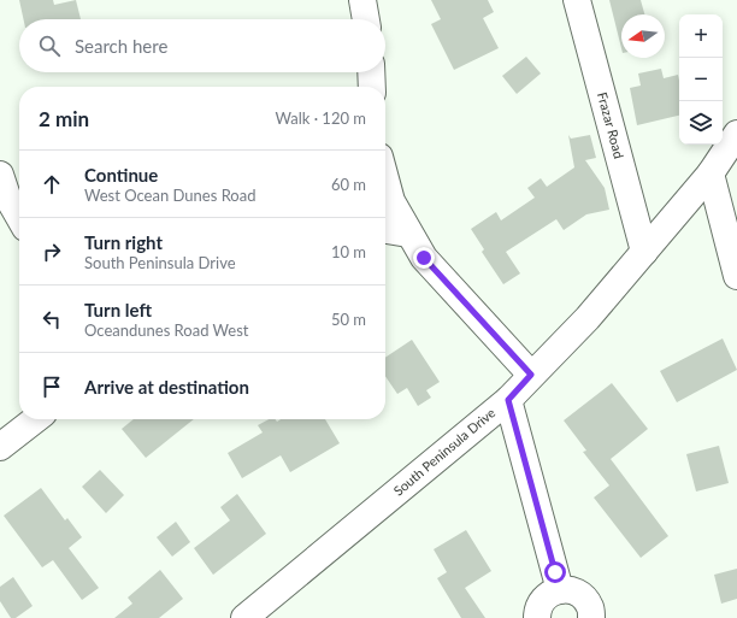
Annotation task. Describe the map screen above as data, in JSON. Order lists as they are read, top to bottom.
{
  "streets": {
    "street": ["Frazar Road", "South Peninsula Drive"]
  },
  "crossings": [
    ["Frazar Road", "South Peninsula Drive"]
  ],
  "north": "left",
  "page": {
    "map_buttons": ["+", "−"],
    "search": "Search here",
    "heading": ["2 min", "Walk · 120 m"],
    "list": [
      ["Continue", "West Ocean Dunes Road", "60 m"],
      ["Turn right", "South Peninsula Drive", "10 m"],
      ["Turn left", "Oceandunes Road West", "50 m"],
      "Arrive at destination"
    ]
  }
}
